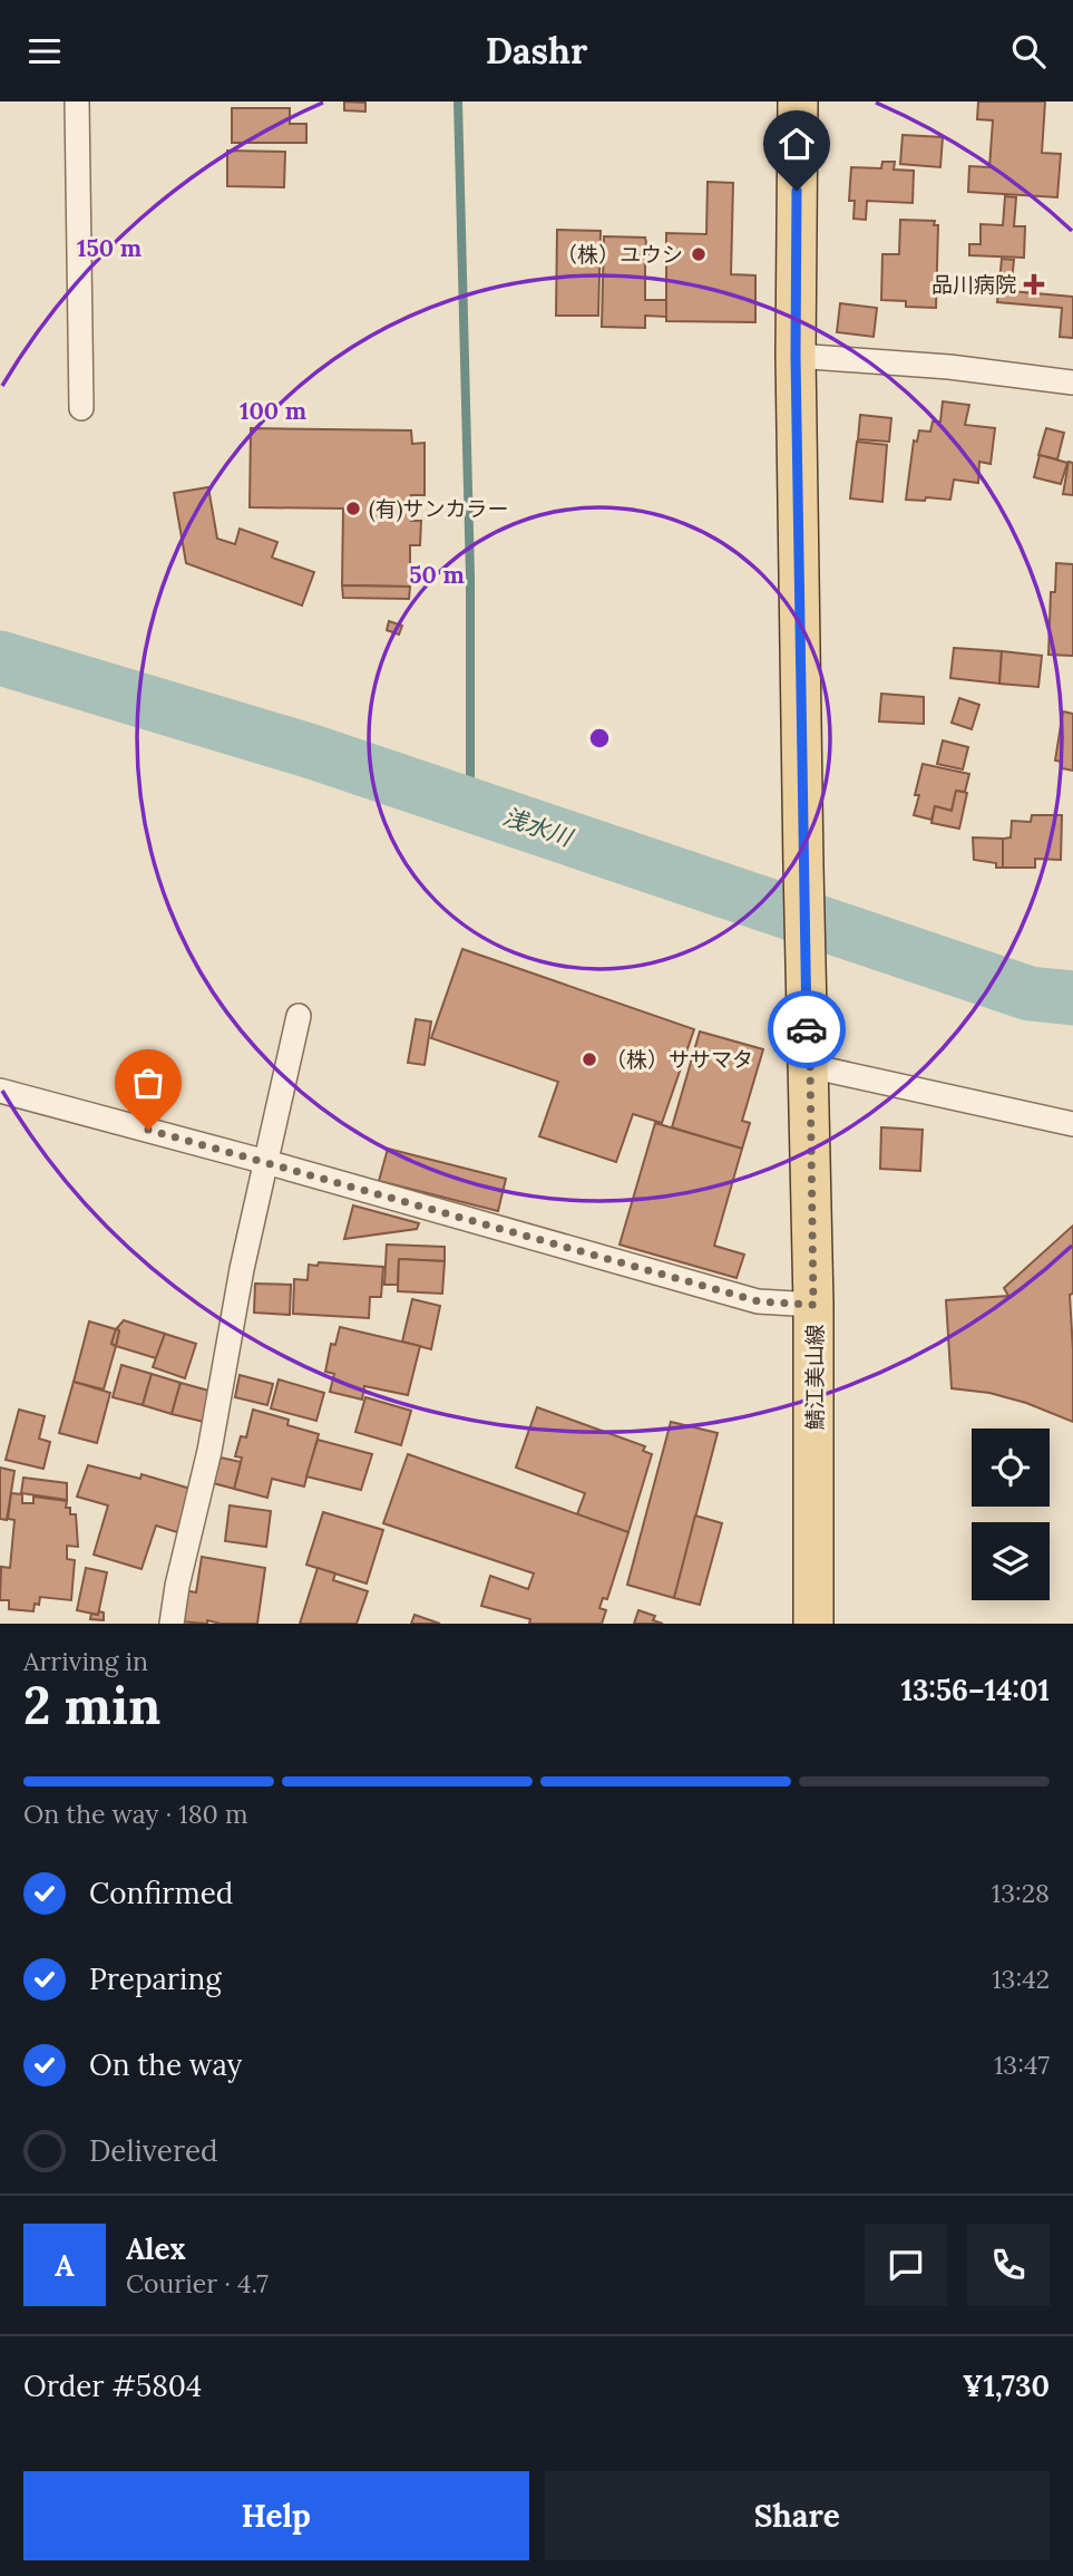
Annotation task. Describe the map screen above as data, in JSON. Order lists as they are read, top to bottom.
{
  "streets": {
    "main road": ["鯖江美山線"]
  },
  "water": ["浅水川"],
  "places": {
    "other": ["（株）ユウシ", "(有)サンカラー", "（株）ササマタ"],
    "health": ["品川病院"]
  },
  "page": {
    "header": "Dashr",
    "heading": ["2 min", "Arriving in", "13:56–14:01"],
    "panel": [
      "Alex",
      "Courier · 4.7",
      "Order #5804",
      "¥1,730"
    ],
    "bar": "On the way · 180 m",
    "list": [
      ["Confirmed", "13:28"],
      ["Preparing", "13:42"],
      ["On the way", "13:47"],
      "Delivered"
    ],
    "round": "A",
    "buttons": ["Help", "Share"]
  },
  "rings": ["150 m", "100 m", "50 m"]
}
